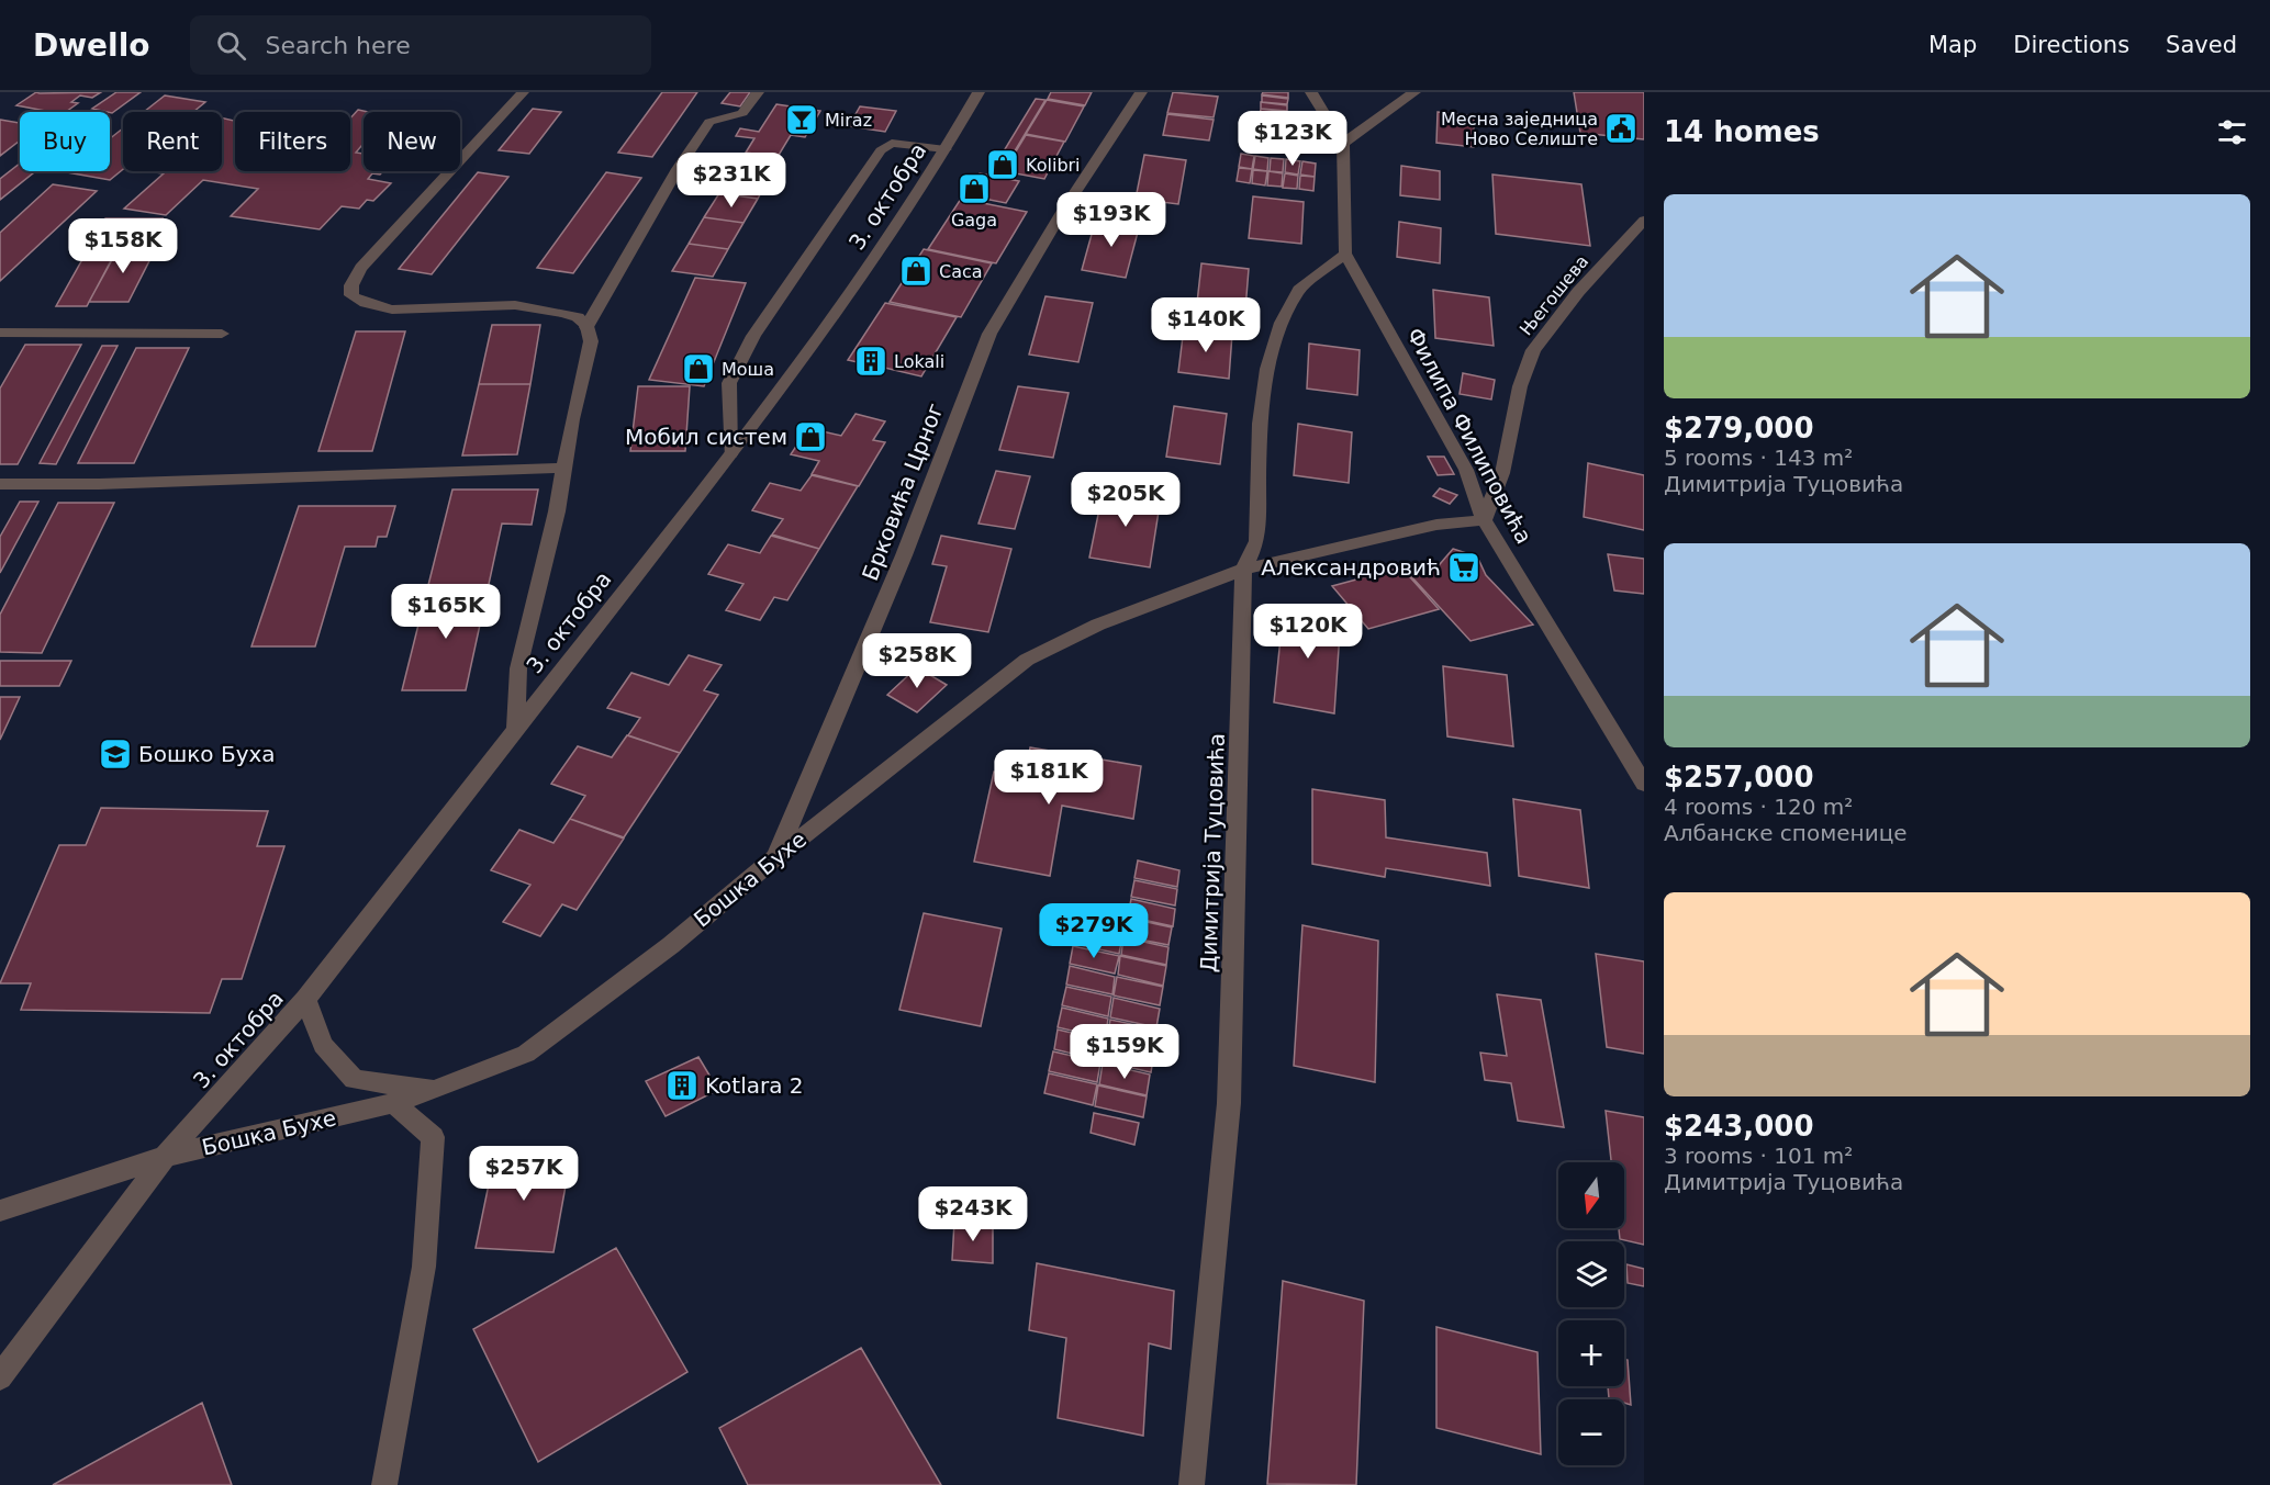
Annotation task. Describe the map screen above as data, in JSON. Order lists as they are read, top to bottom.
{
  "streets": {
    "street": [
      "3. октобра",
      "Његошева",
      "Филипа Филиповића",
      "Брковића Црног",
      "Димитрија Туцовића",
      "Бошка Бухе"
    ]
  },
  "crossings": [
    ["3. октобра", "Бошка Бухе"],
    ["Његошева", "Филипа Филиповића"],
    ["Његошева", "Бошка Бухе"],
    ["Филипа Филиповића", "Димитрија Туцовића"],
    ["Филипа Филиповића", "Бошка Бухе"],
    ["Брковића Црног", "Бошка Бухе"],
    ["Димитрија Туцовића", "Бошка Бухе"]
  ],
  "places": {
    "bar": ["Miraz"],
    "public building": ["Месна заједница Ново Селиште"],
    "shop": [
      "Kolibri",
      "Gaga",
      "Caca",
      "Моша",
      "Мобил систем"
    ],
    "building": ["Lokali", "Kotlara 2"],
    "supermarket": ["Александровић"],
    "school or university": ["Бошко Буха"]
  },
  "north": "bottom",
  "page": {
    "header": "Dwello",
    "search": "Search here",
    "nav": ["Map", "Directions", "Saved"],
    "heading": "14 homes",
    "price": [
      "$123K",
      "$231K",
      "$193K",
      "$158K",
      "$140K",
      "$205K",
      "$165K",
      "$120K",
      "$258K",
      "$181K",
      "$279K",
      "$159K",
      "$257K",
      "$243K"
    ],
    "chip": [
      "Buy",
      "Rent",
      "Filters",
      "New"
    ],
    "list": [
      {
        "name": "$279,000",
        "note": "5 rooms · 143 m² · Димитрија Туцовића"
      },
      {
        "name": "$257,000",
        "note": "4 rooms · 120 m² · Албанске споменице"
      },
      {
        "name": "$243,000",
        "note": "3 rooms · 101 m² · Димитрија Туцовића"
      }
    ],
    "map_buttons": ["+", "−"]
  }
}
